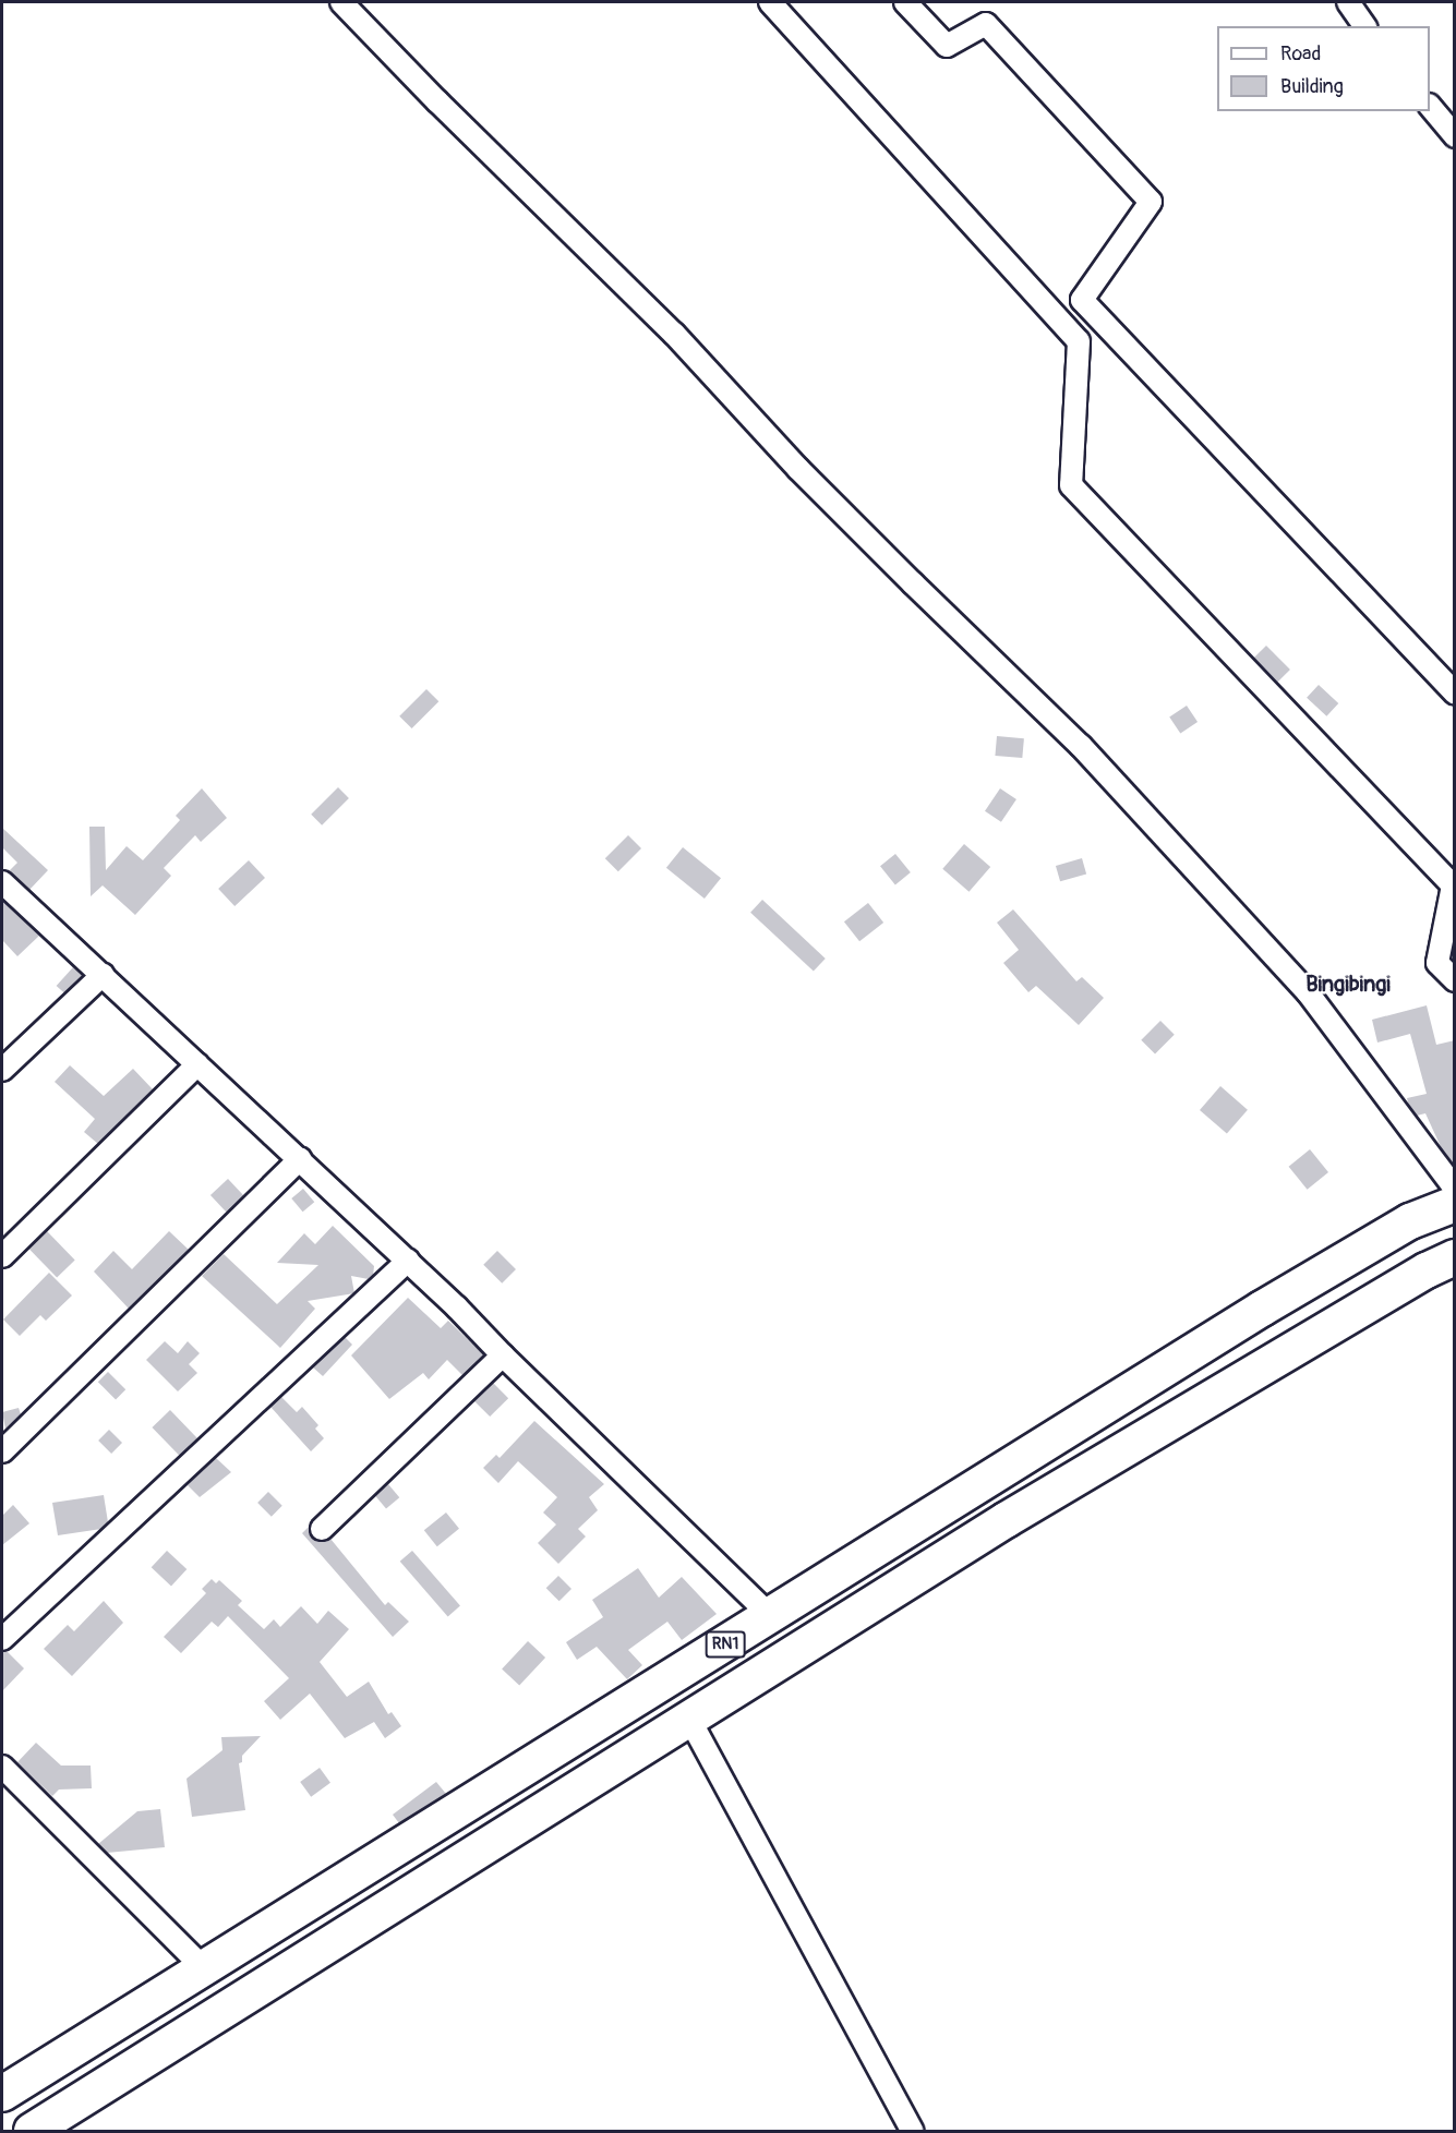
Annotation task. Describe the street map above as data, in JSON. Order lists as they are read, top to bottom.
{
  "streets": {
    "highway": ["RN1"]
  },
  "districts": ["Bingibingi"],
  "legend": ["Road", "Building"]
}
